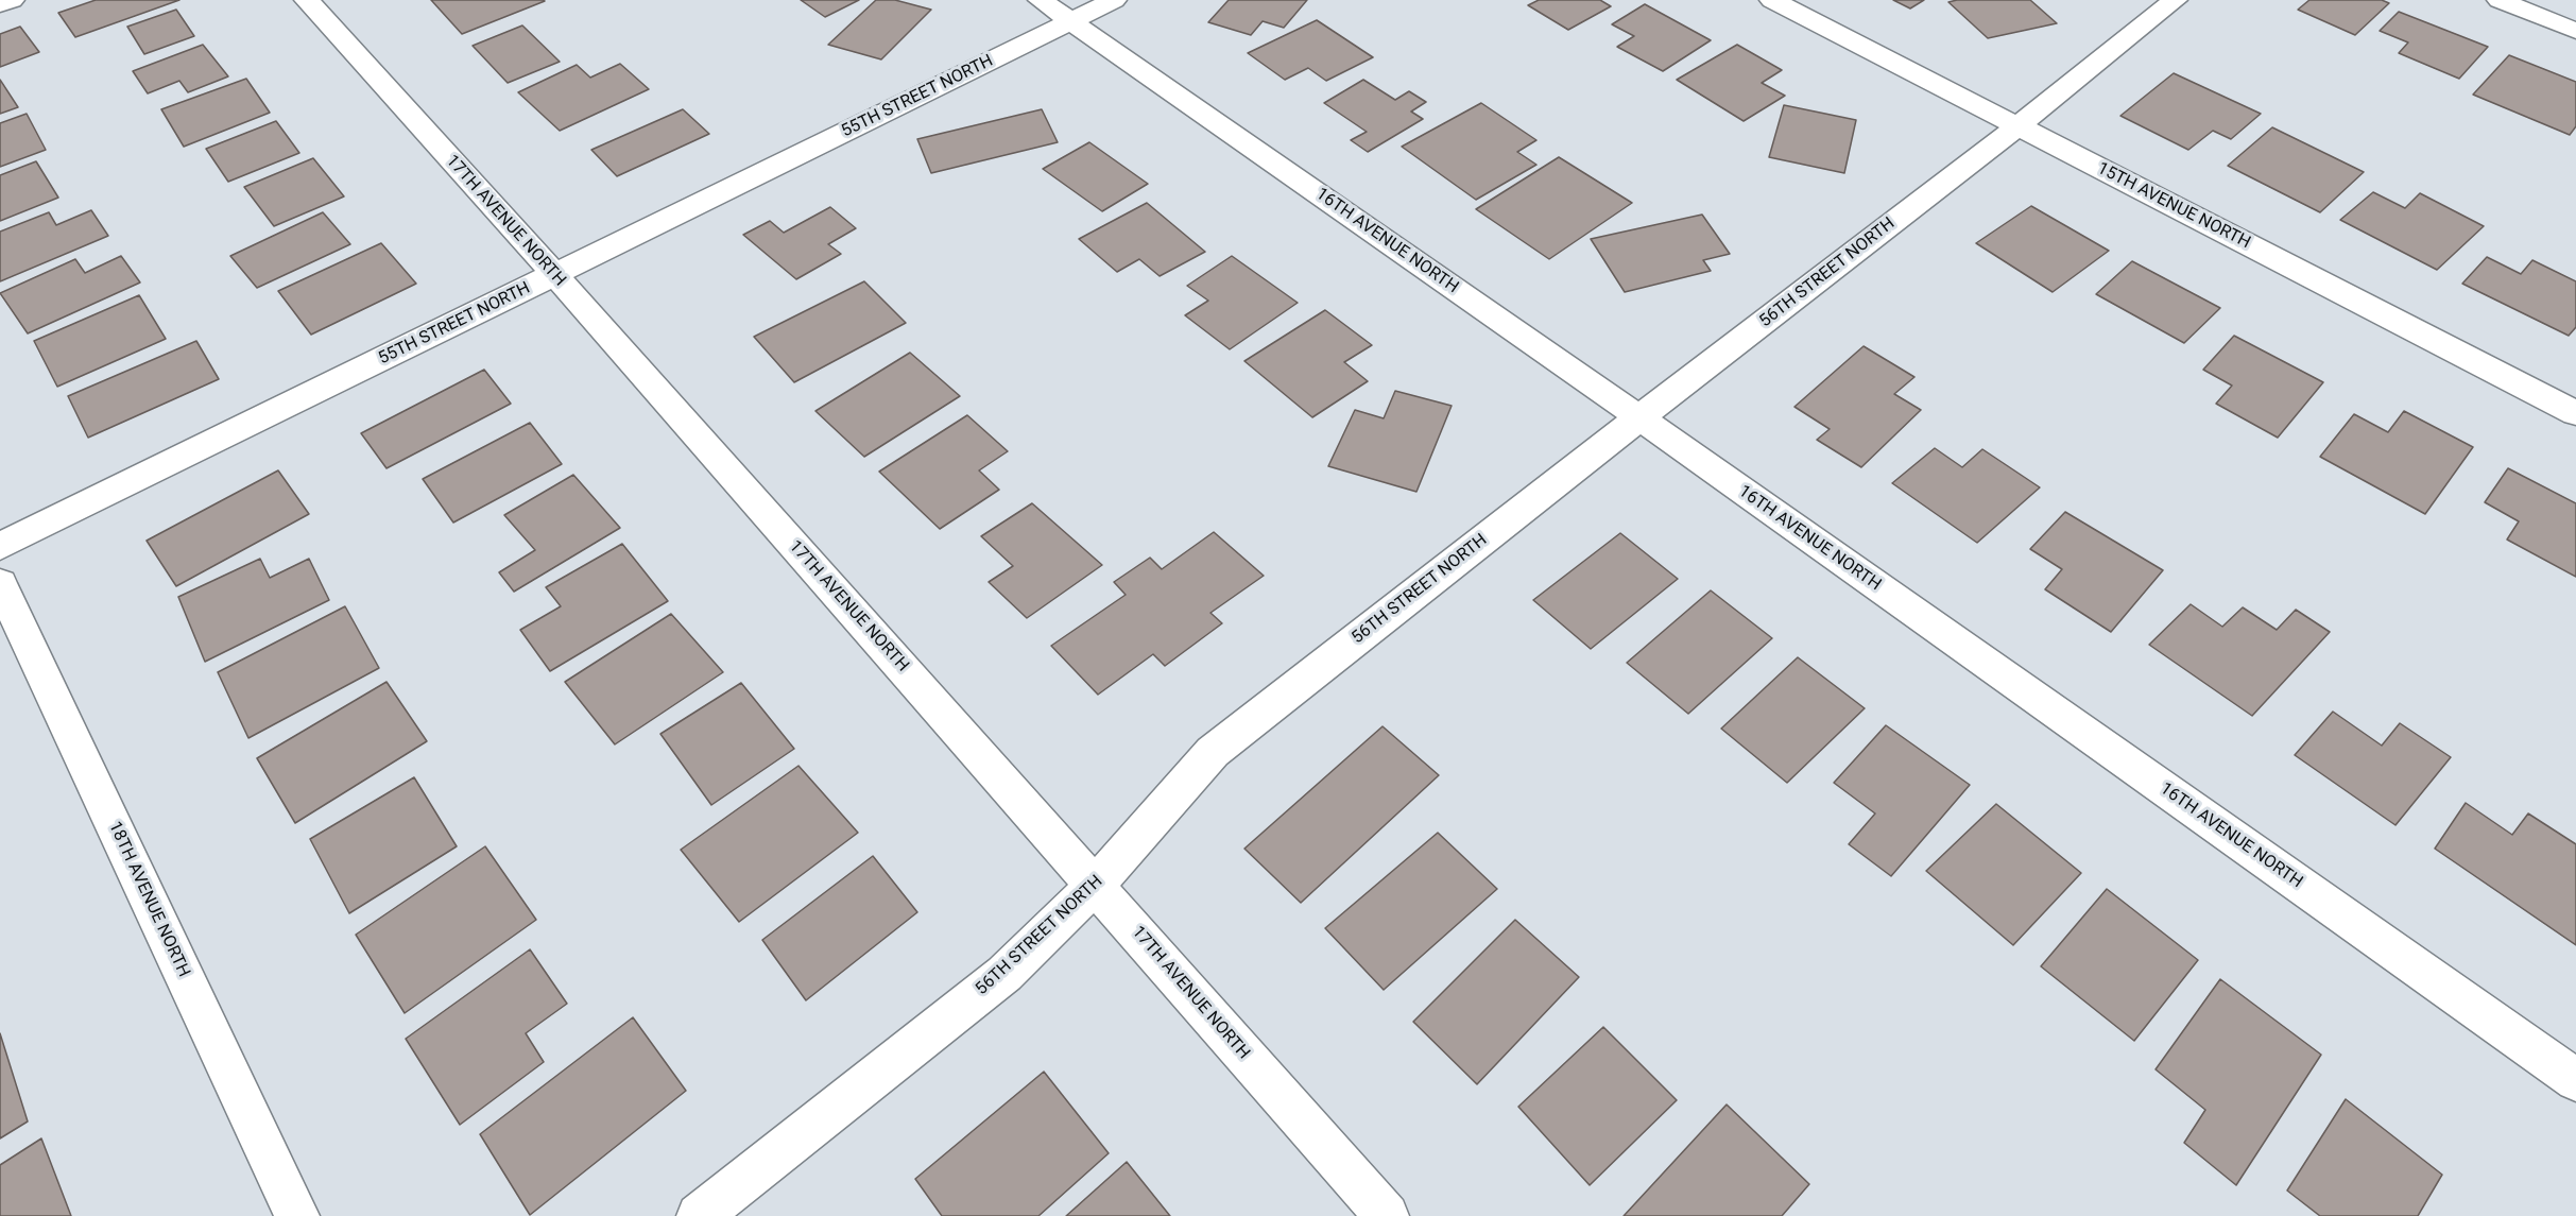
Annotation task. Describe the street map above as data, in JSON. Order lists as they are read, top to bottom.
{
  "streets": {
    "street": [
      "55TH STREET NORTH",
      "15TH AVENUE NORTH",
      "17TH AVENUE NORTH",
      "16TH AVENUE NORTH",
      "56TH STREET NORTH",
      "18TH AVENUE NORTH"
    ]
  },
  "crossings": [
    ["55TH STREET NORTH", "17TH AVENUE NORTH"],
    ["55TH STREET NORTH", "16TH AVENUE NORTH"],
    ["15TH AVENUE NORTH", "56TH STREET NORTH"],
    ["17TH AVENUE NORTH", "56TH STREET NORTH"],
    ["16TH AVENUE NORTH", "56TH STREET NORTH"]
  ]
}
